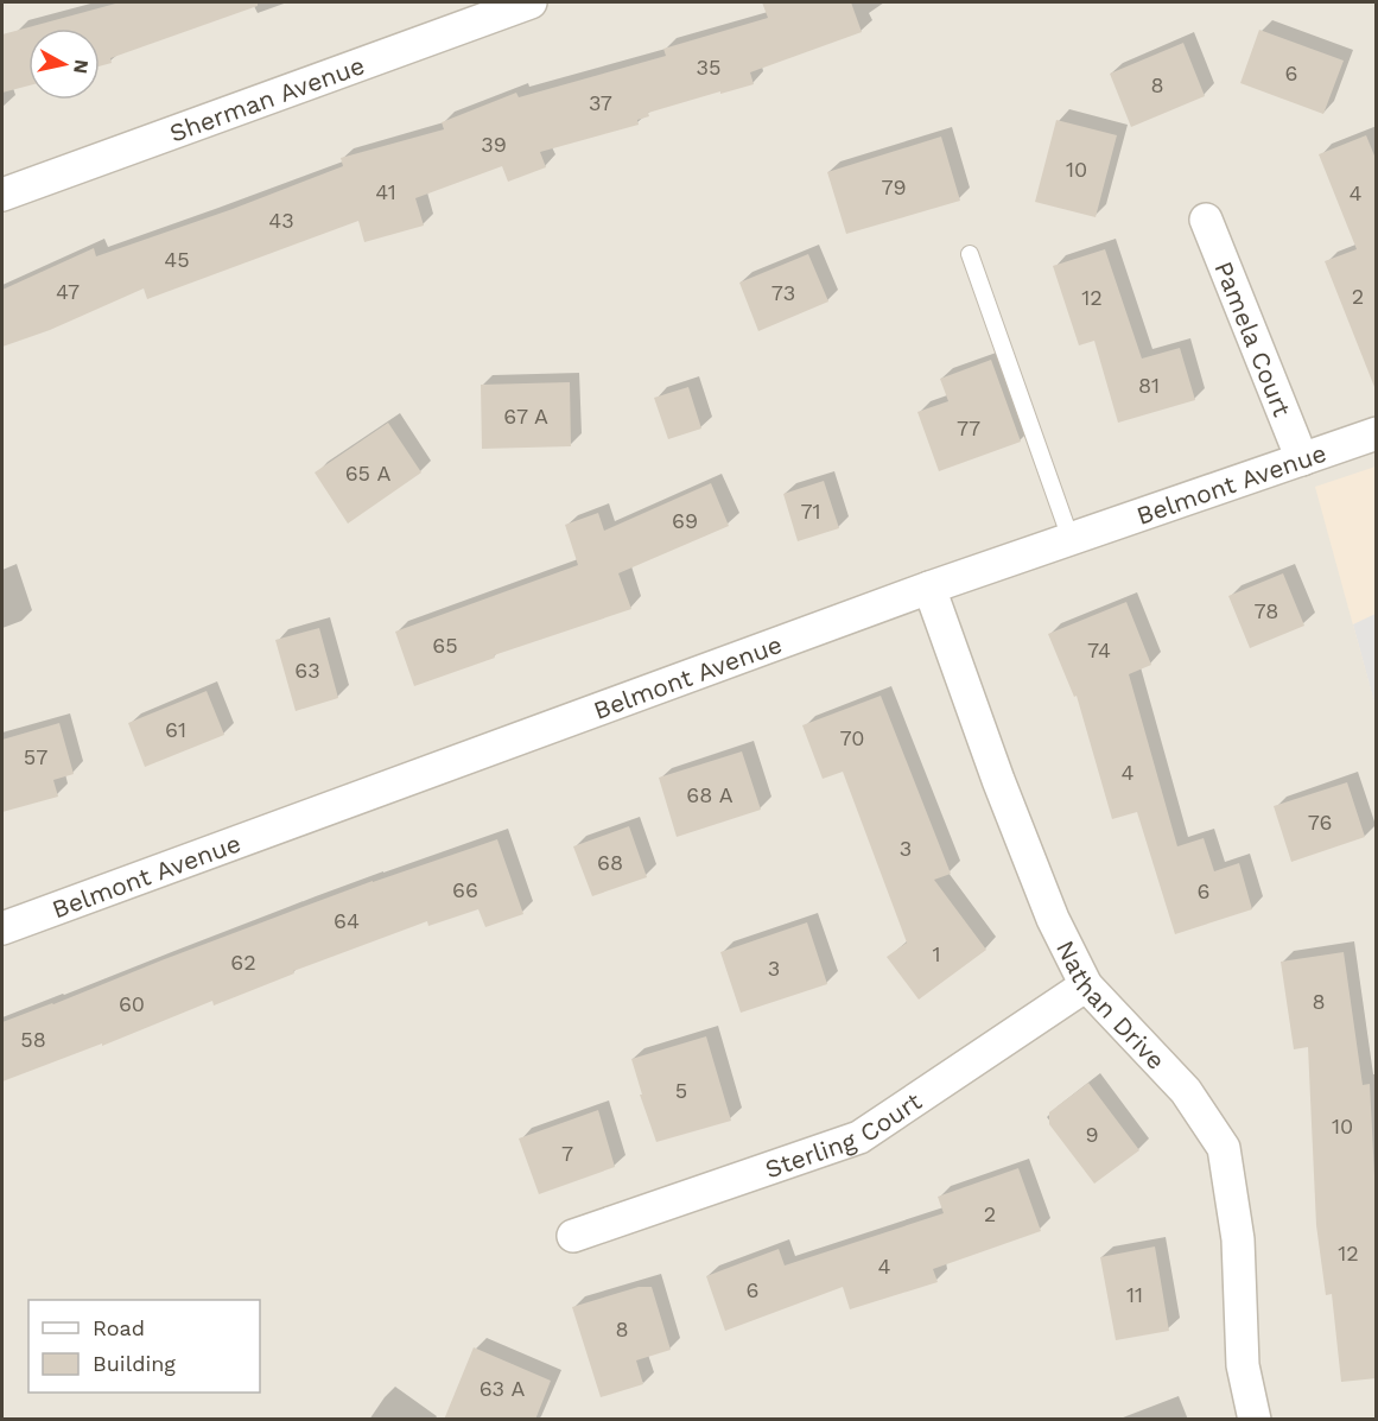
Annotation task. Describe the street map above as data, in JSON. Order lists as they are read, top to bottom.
{
  "streets": {
    "street": [
      "Sherman Avenue",
      "Pamela Court",
      "Belmont Avenue",
      "Nathan Drive",
      "Sterling Court"
    ]
  },
  "crossings": [
    ["Pamela Court", "Belmont Avenue"],
    ["Belmont Avenue", "Nathan Drive"],
    ["Nathan Drive", "Sterling Court"]
  ],
  "house_numbers": [
    "35",
    "6",
    "8",
    "37",
    "39",
    "10",
    "79",
    "41",
    "4",
    "43",
    "45",
    "47",
    "73",
    "2",
    "12",
    "81",
    "67 A",
    "77",
    "65 A",
    "71",
    "69",
    "78",
    "65",
    "74",
    "63",
    "61",
    "70",
    "57",
    "4",
    "68 A",
    "76",
    "3",
    "68",
    "66",
    "6",
    "64",
    "1",
    "62",
    "3",
    "8",
    "60",
    "58",
    "5",
    "10",
    "9",
    "7",
    "2",
    "12",
    "4",
    "6",
    "11",
    "8",
    "63 A"
  ],
  "legend": ["Road", "Building"],
  "north": "right"
}
